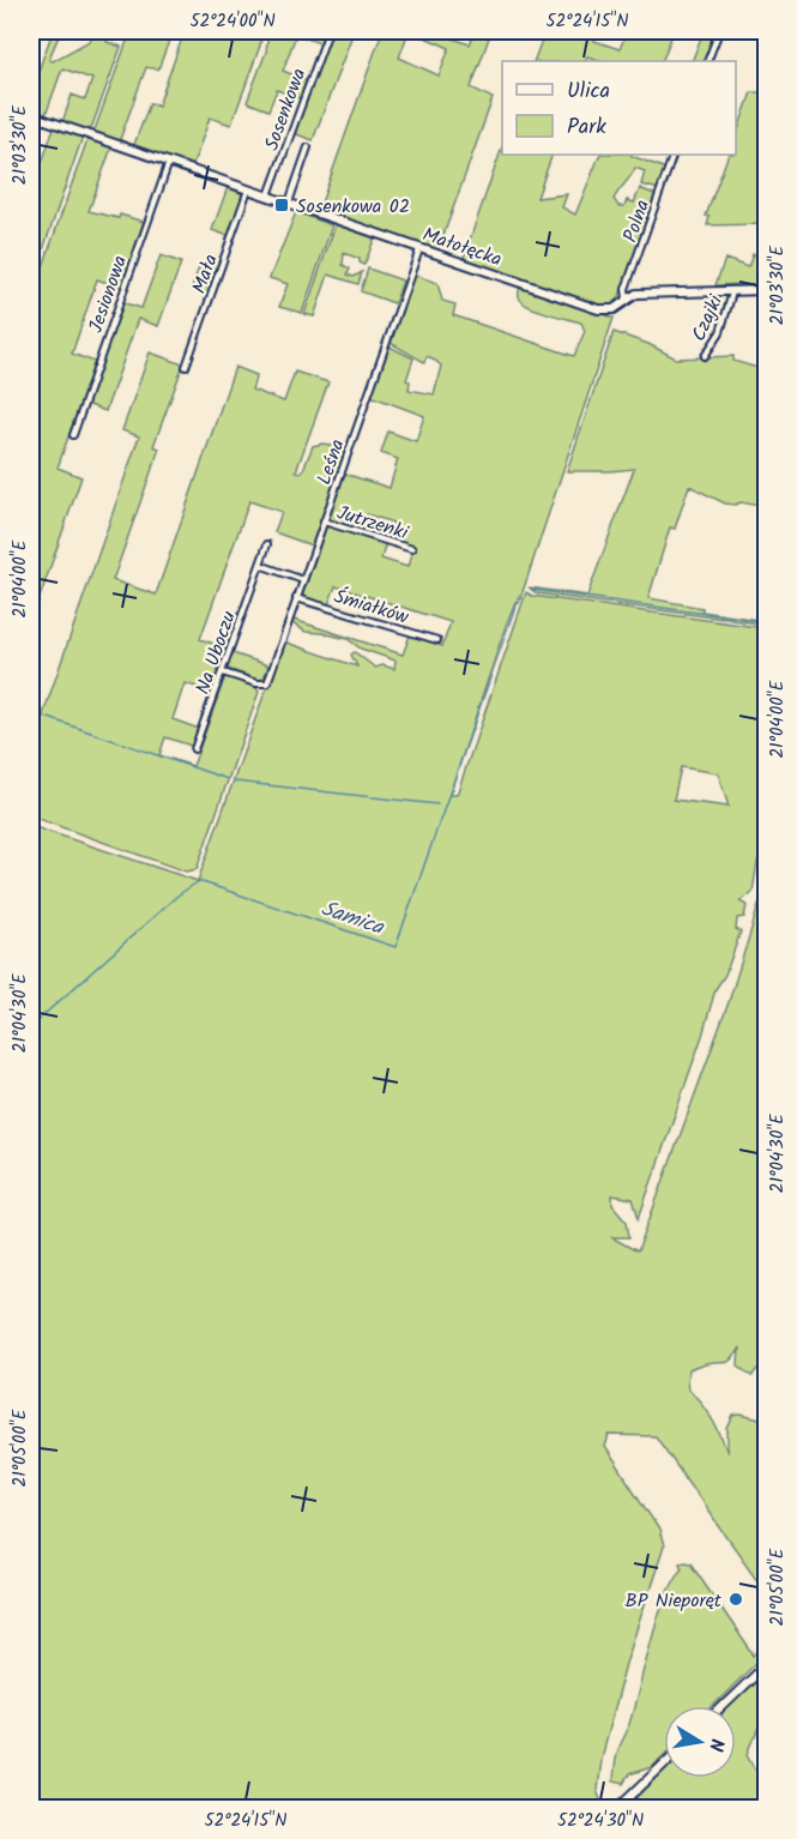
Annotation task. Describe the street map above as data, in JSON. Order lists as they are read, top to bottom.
{
  "streets": {
    "street": [
      "Sosenkowa",
      "Polna",
      "Małołęcka",
      "Mała",
      "Jesionowa",
      "Czajki",
      "Leśna",
      "Jutrzenki",
      "Śmiałków",
      "Na Uboczu"
    ]
  },
  "crossings": [
    ["Sosenkowa", "Małołęcka"],
    ["Polna", "Małołęcka"],
    ["Małołęcka", "Mała"],
    ["Małołęcka", "Jesionowa"],
    ["Małołęcka", "Czajki"],
    ["Małołęcka", "Leśna"],
    ["Leśna", "Jutrzenki"],
    ["Leśna", "Śmiałków"],
    ["Leśna", "Na Uboczu"]
  ],
  "water": ["Samica"],
  "places": {
    "transit": ["Sosenkowa 02"],
    "other": ["BP Nieporęt"]
  },
  "legend": ["Ulica", "Park"],
  "north": "right",
  "coordinates": [
    "52°24'00\"N",
    "52°24'15\"N",
    "21°03'30\"E",
    "21°04'00\"E",
    "21°04'30\"E",
    "21°05'00\"E",
    "52°24'30\"N"
  ]
}
